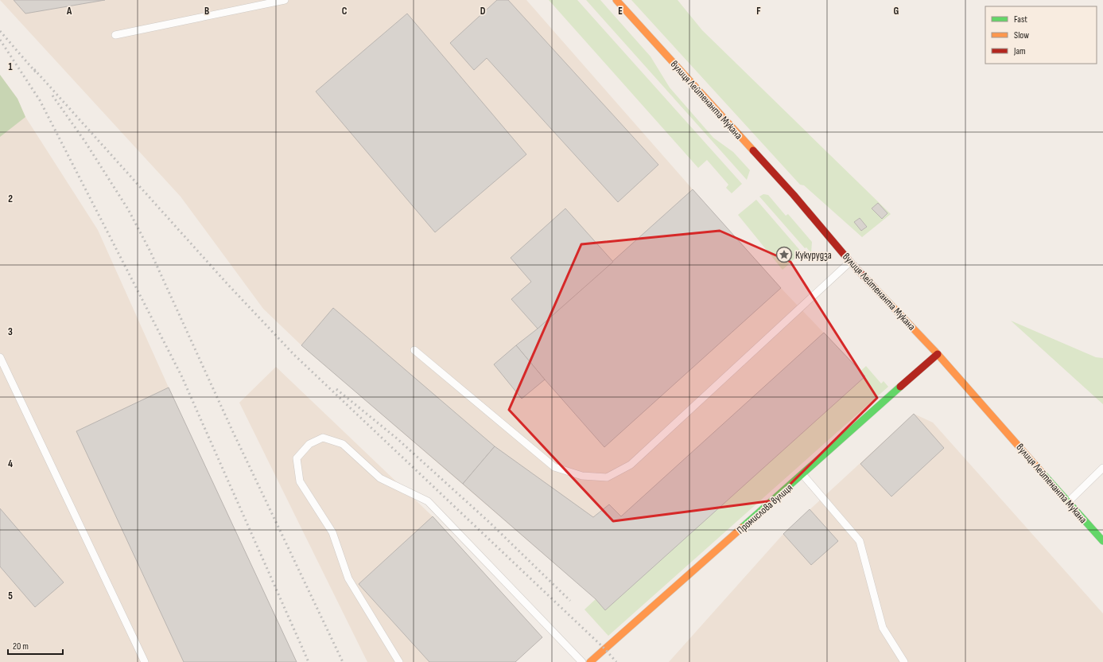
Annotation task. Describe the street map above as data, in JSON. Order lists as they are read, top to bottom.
{
  "streets": {
    "main road": ["вулиця Лейтенанта Мукана", "Промислова вулиця"]
  },
  "crossings": [
    ["вулиця Лейтенанта Мукана", "Промислова вулиця"]
  ],
  "places": {
    "place": ["Кукурудза"]
  },
  "legend": ["Fast", "Slow", "Jam"],
  "scale_bar": "20 m",
  "grid": {
    "columns": [
      "A",
      "B",
      "C",
      "D",
      "E",
      "F",
      "G"
    ],
    "rows": [
      "1",
      "2",
      "3",
      "4",
      "5"
    ]
  }
}
